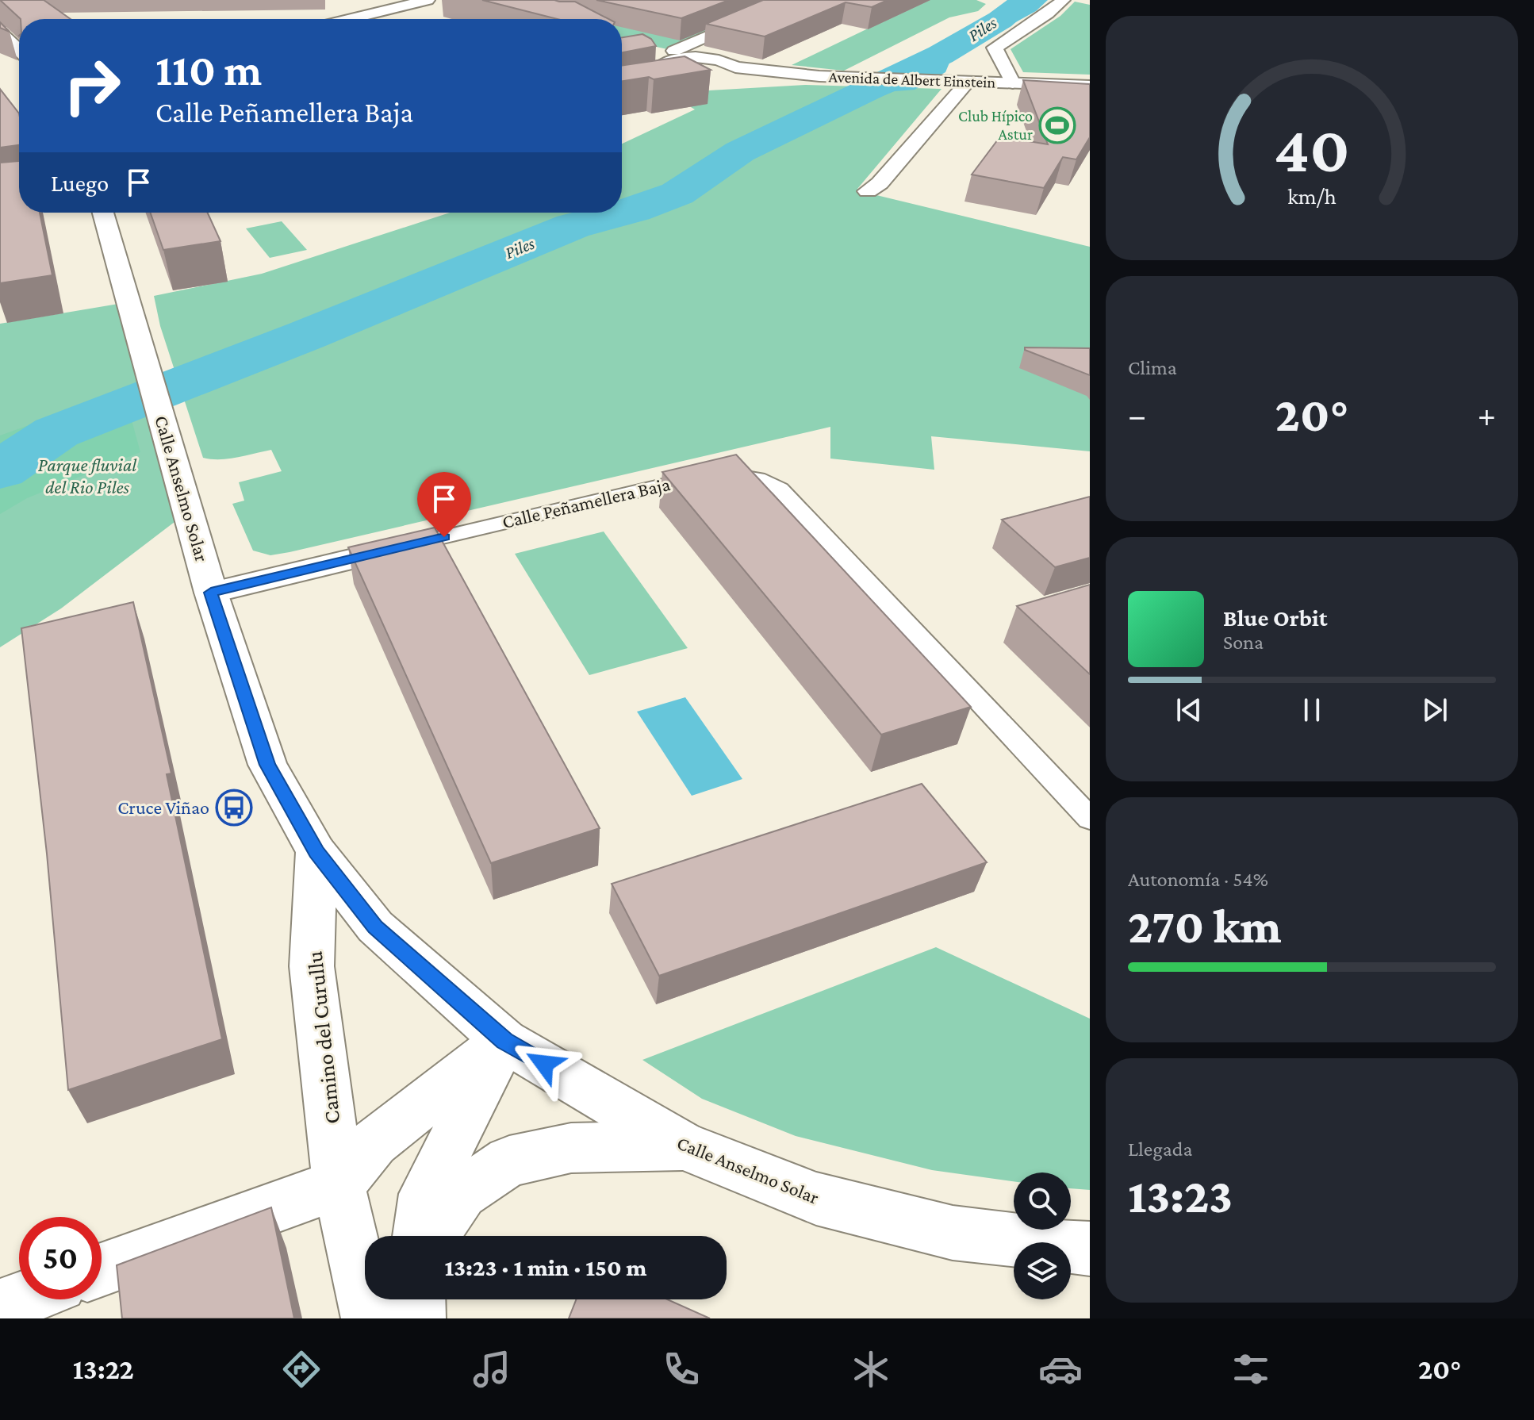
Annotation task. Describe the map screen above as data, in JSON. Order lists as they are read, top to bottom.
{
  "streets": {
    "street": [
      "Avenida de Albert Einstein",
      "Calle Anselmo Solar",
      "Calle Peñamellera Baja",
      "Camino del Curullu"
    ]
  },
  "crossings": [
    ["Calle Anselmo Solar", "Calle Peñamellera Baja"],
    ["Calle Anselmo Solar", "Camino del Curullu"]
  ],
  "water": ["Piles"],
  "parks": ["Parque fluvial del Rio Piles"],
  "places": {
    "sports": ["Club Hípico Astur"],
    "bus stop": ["Cruce Viñao"]
  },
  "page": {
    "turn": ["110 m", "Calle Peñamellera Baja"],
    "then": "Luego",
    "tile": [
      "Clima",
      ["Autonomía · 54%", "270 km"],
      ["Llegada", "13:23"]
    ],
    "heat": ["−", "20°", "+"],
    "song": ["Blue Orbit", "Sona"],
    "limit": "50",
    "trip": "13:23 · 1 min · 150 m",
    "tabs": ["13:22", "20°"],
    "gauge": ["40", "km/h"]
  }
}
